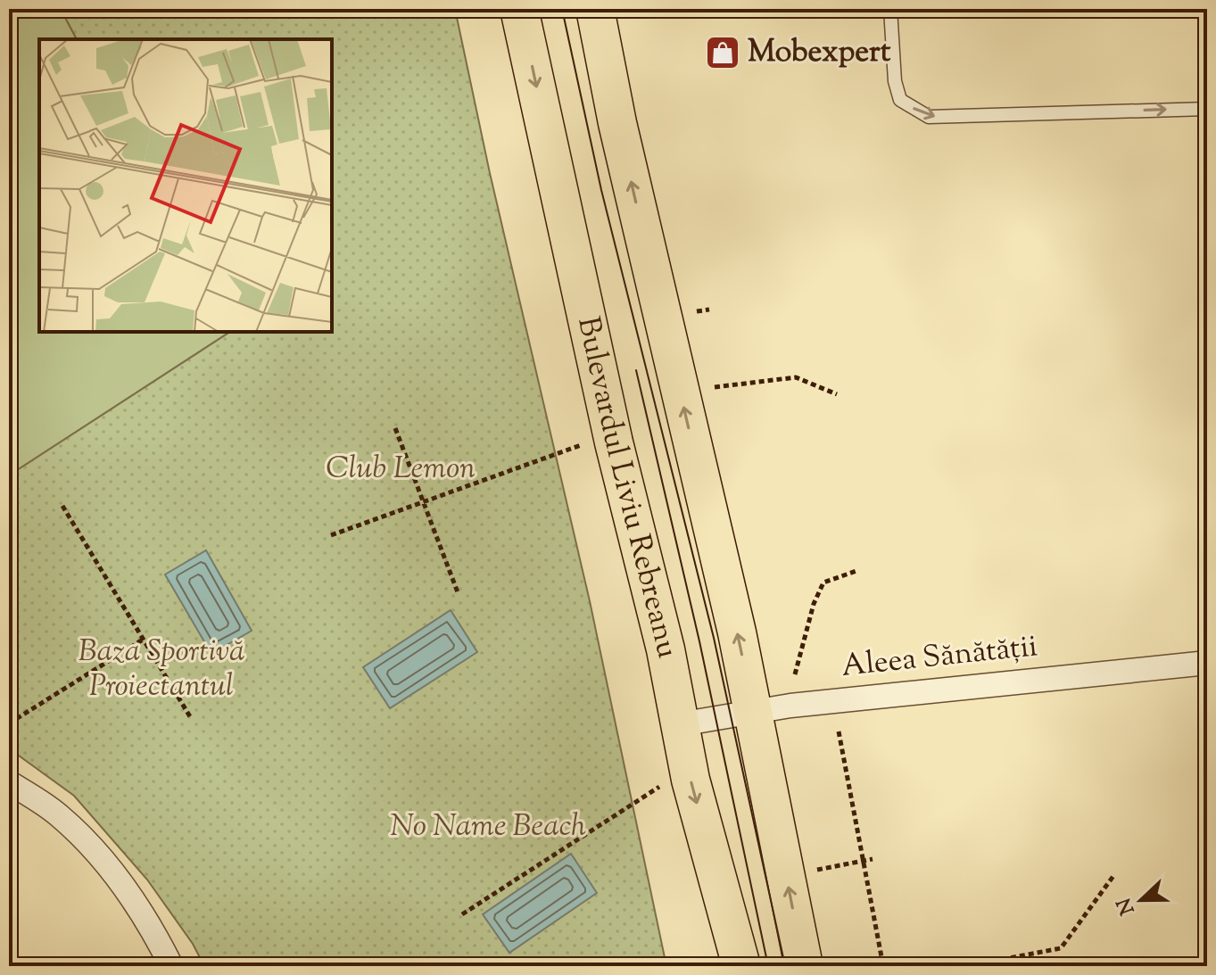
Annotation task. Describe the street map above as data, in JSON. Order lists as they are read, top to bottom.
{
  "streets": {
    "main road": ["Bulevardul Liviu Rebreanu"],
    "street": ["Aleea Sănătății"]
  },
  "crossings": [
    ["Bulevardul Liviu Rebreanu", "Aleea Sănătății"]
  ],
  "parks": ["Club Lemon", "Baza Sportivă Proiectantul", "No Name Beach"],
  "places": {
    "shop": ["Mobexpert"]
  },
  "north": "left"
}
